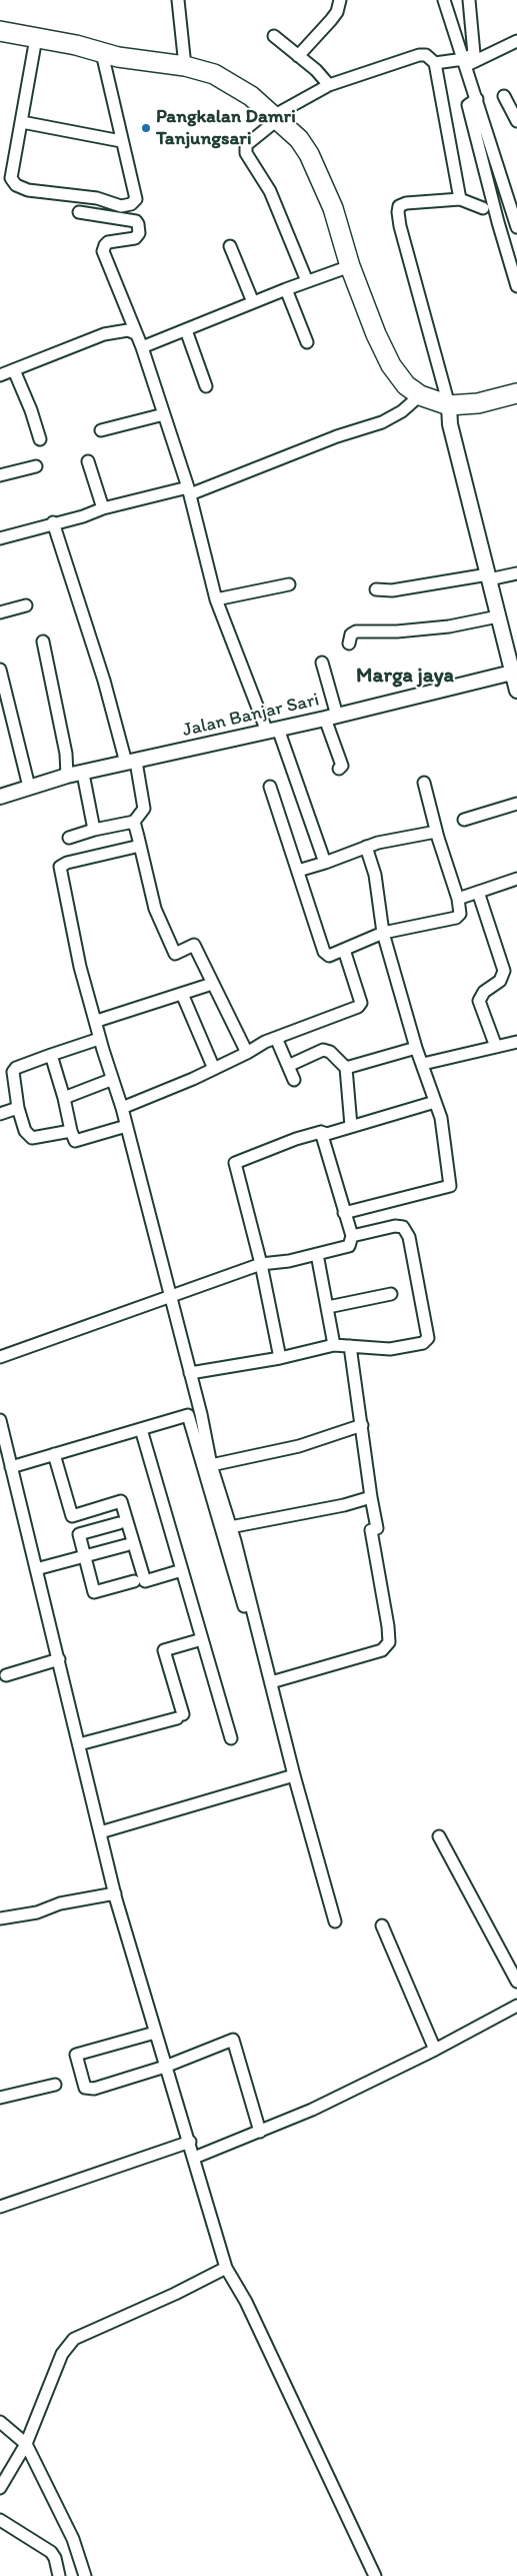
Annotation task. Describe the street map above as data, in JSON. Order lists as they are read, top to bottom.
{
  "streets": {
    "street": ["Jalan Banjar Sari"]
  },
  "districts": ["Marga jaya"],
  "places": ["Pangkalan Damri Tanjungsari"]
}
